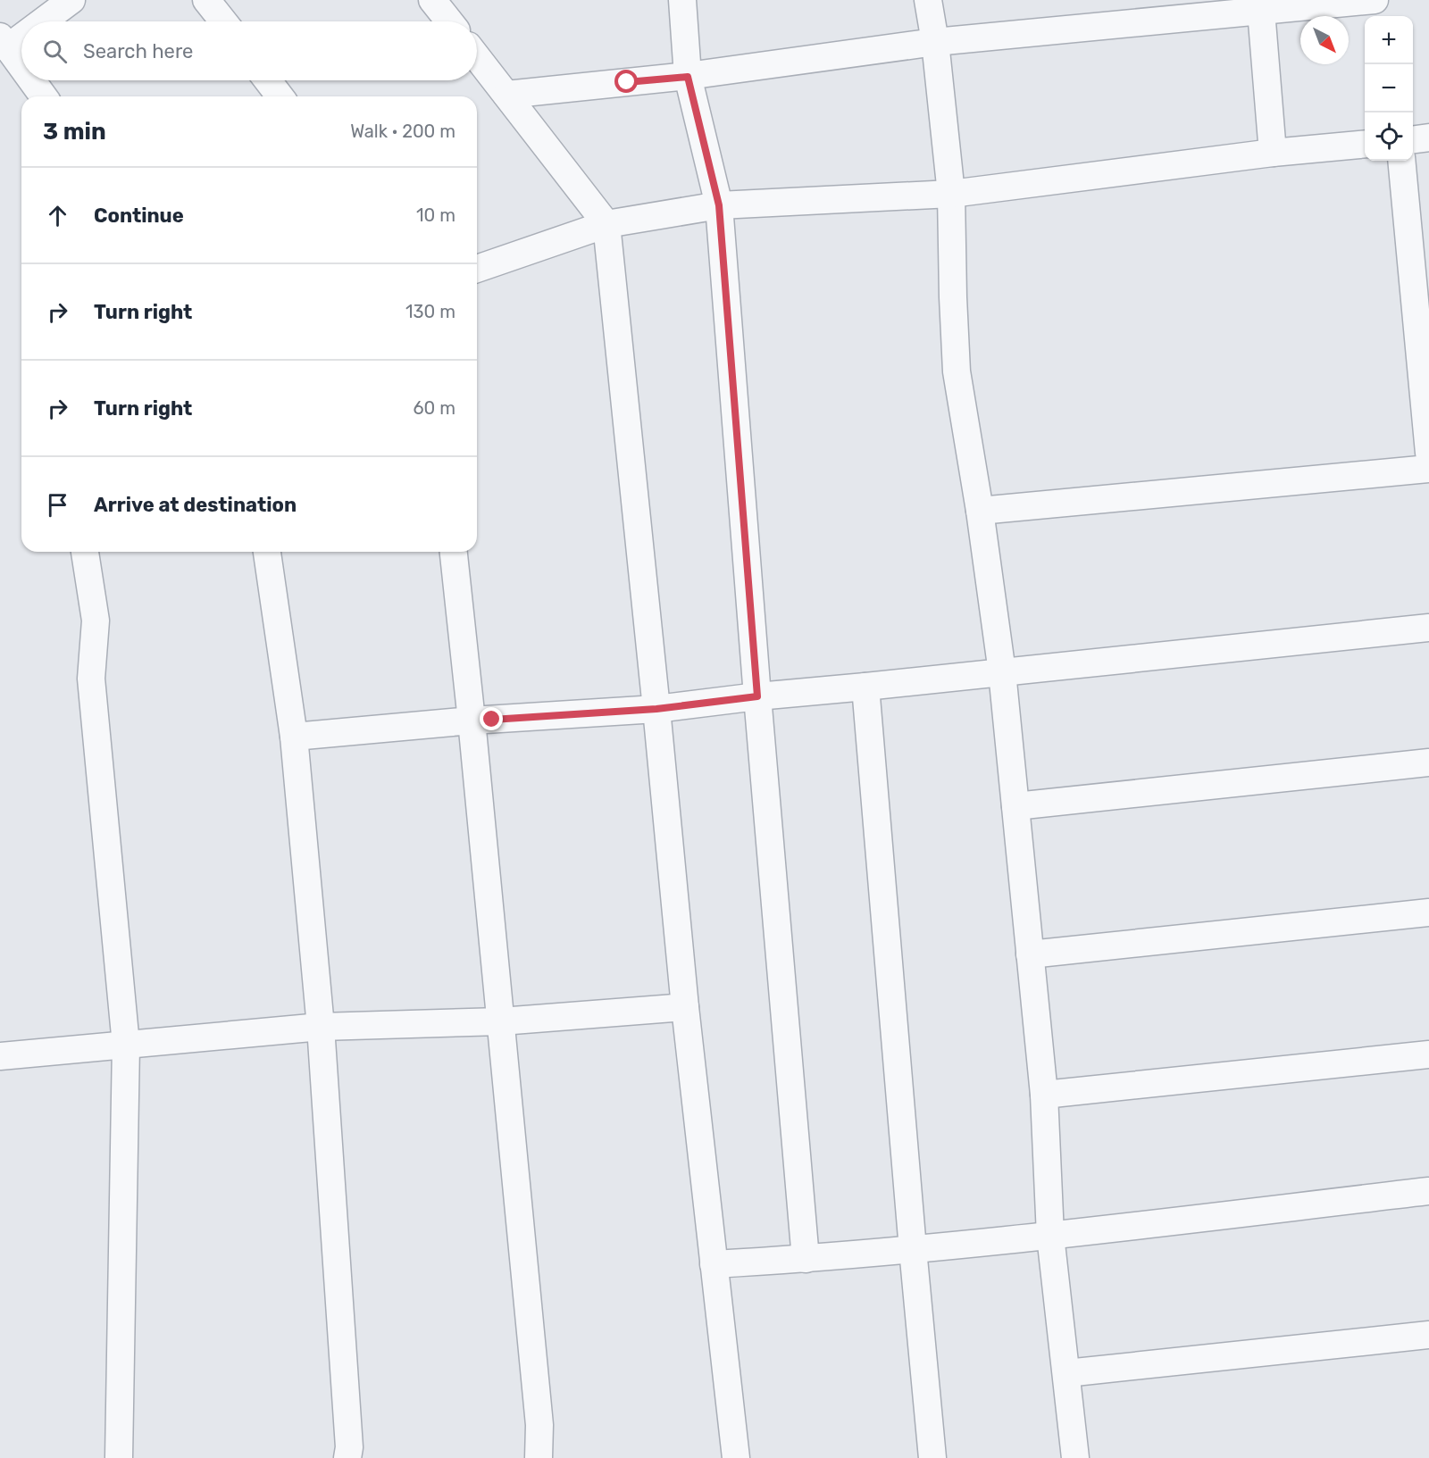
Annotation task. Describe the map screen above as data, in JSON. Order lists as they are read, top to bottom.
{
  "north": "bottom right",
  "page": {
    "map_buttons": ["+", "−"],
    "search": "Search here",
    "heading": ["3 min", "Walk · 200 m"],
    "list": [
      ["Continue", "10 m"],
      ["Turn right", "130 m"],
      ["Turn right", "60 m"],
      "Arrive at destination"
    ]
  }
}
